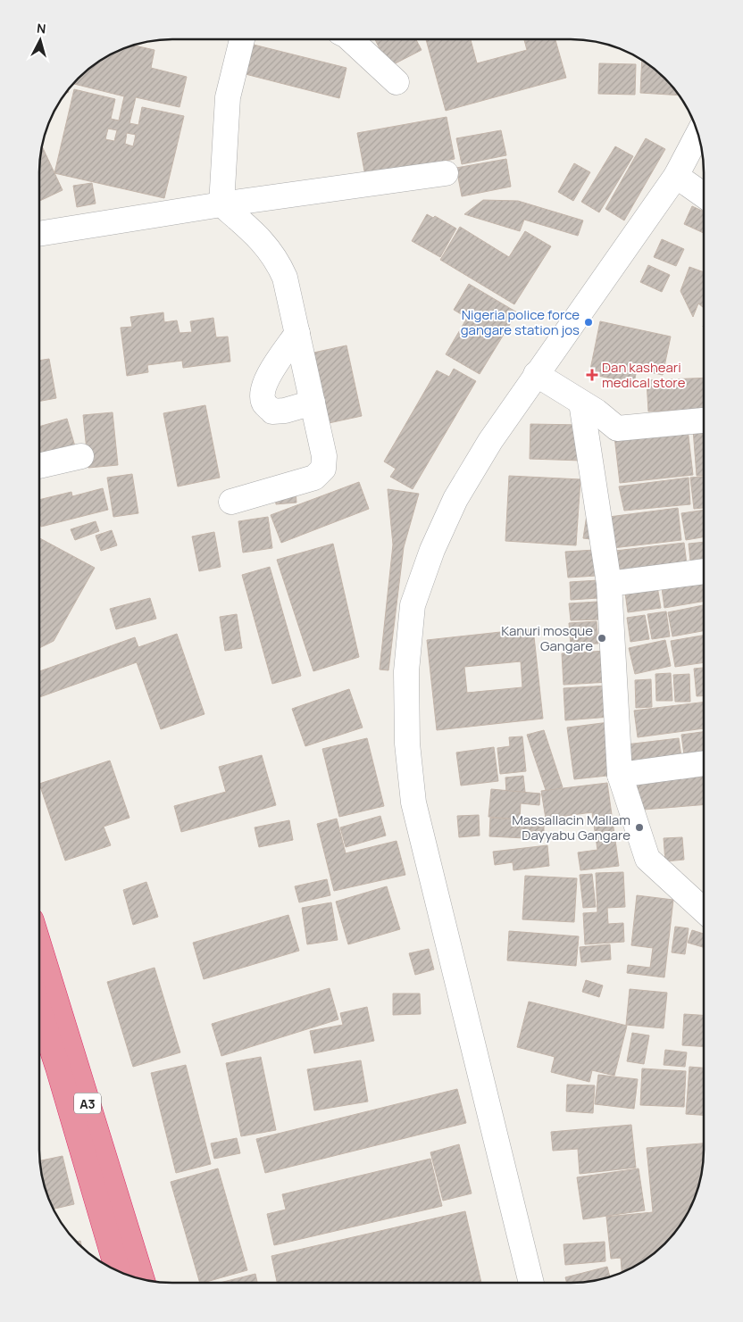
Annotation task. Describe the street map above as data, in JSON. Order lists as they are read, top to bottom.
{
  "streets": {
    "highway": ["A3"]
  },
  "places": {
    "other": ["Nigeria police force gangare station jos", "Kanuri mosque Gangare", "Massallacin Mallam Dayyabu Gangare"],
    "health": ["Dan kasheari medical store"]
  },
  "north": "top"
}
